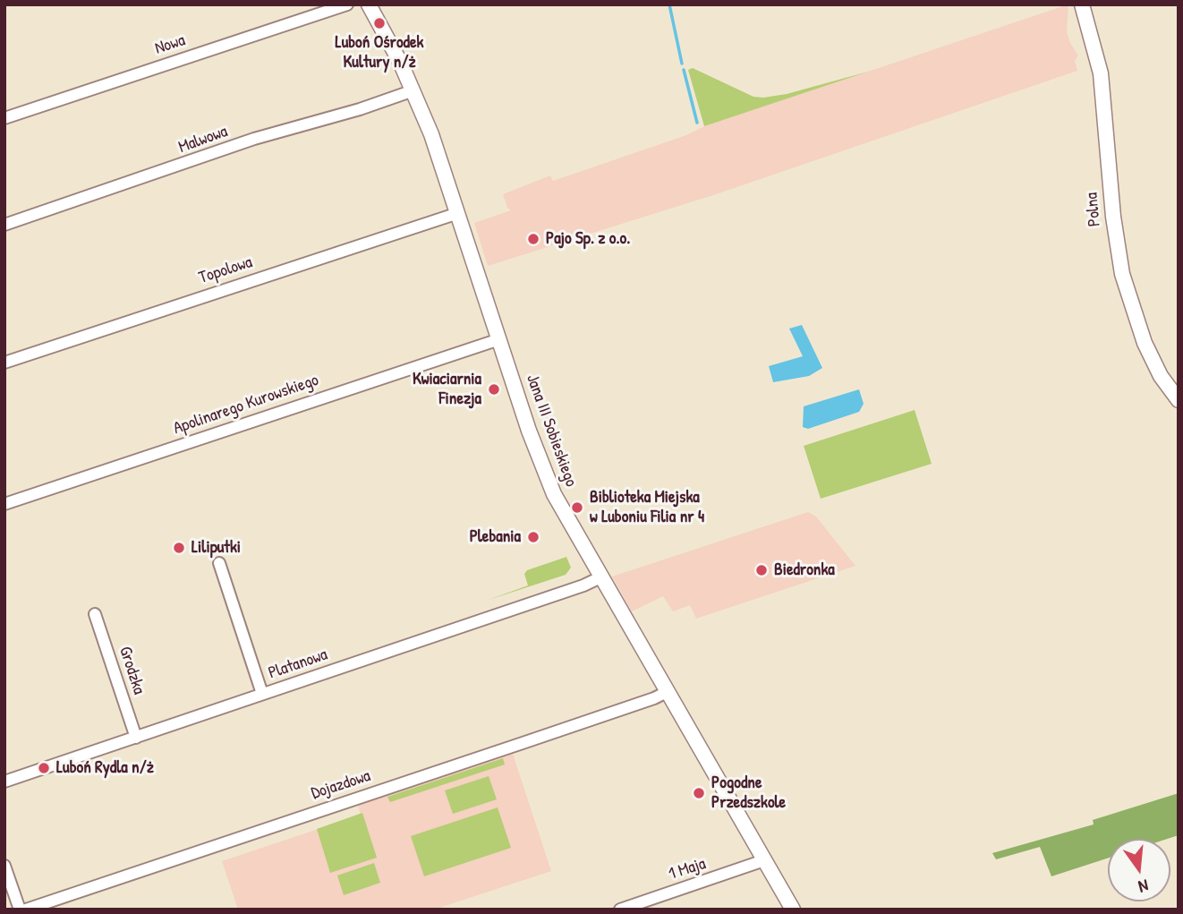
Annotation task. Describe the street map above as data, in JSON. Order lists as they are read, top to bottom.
{
  "streets": {
    "street": [
      "Nowa",
      "Malwowa",
      "Polna",
      "Topolowa",
      "Apolinarego Kurowskiego",
      "Jana III Sobieskiego",
      "Platanowa",
      "Grodzka",
      "Dojazdowa",
      "1 Maja"
    ]
  },
  "crossings": [
    ["Malwowa", "Jana III Sobieskiego"],
    ["Topolowa", "Jana III Sobieskiego"],
    ["Apolinarego Kurowskiego", "Jana III Sobieskiego"],
    ["Jana III Sobieskiego", "Platanowa"],
    ["Jana III Sobieskiego", "Dojazdowa"],
    ["Jana III Sobieskiego", "1 Maja"],
    ["Platanowa", "Grodzka"]
  ],
  "places": [
    "Luboń Ośrodek Kultury n/ż",
    "Pajo Sp. z o.o.",
    "Kwiaciarnia Finezja",
    "Biblioteka Miejska w Luboniu Filia nr 4",
    "Plebania",
    "Liliputki",
    "Biedronka",
    "Luboń Rydla n/ż",
    "Pogodne Przedszkole"
  ],
  "north": "bottom"
}
